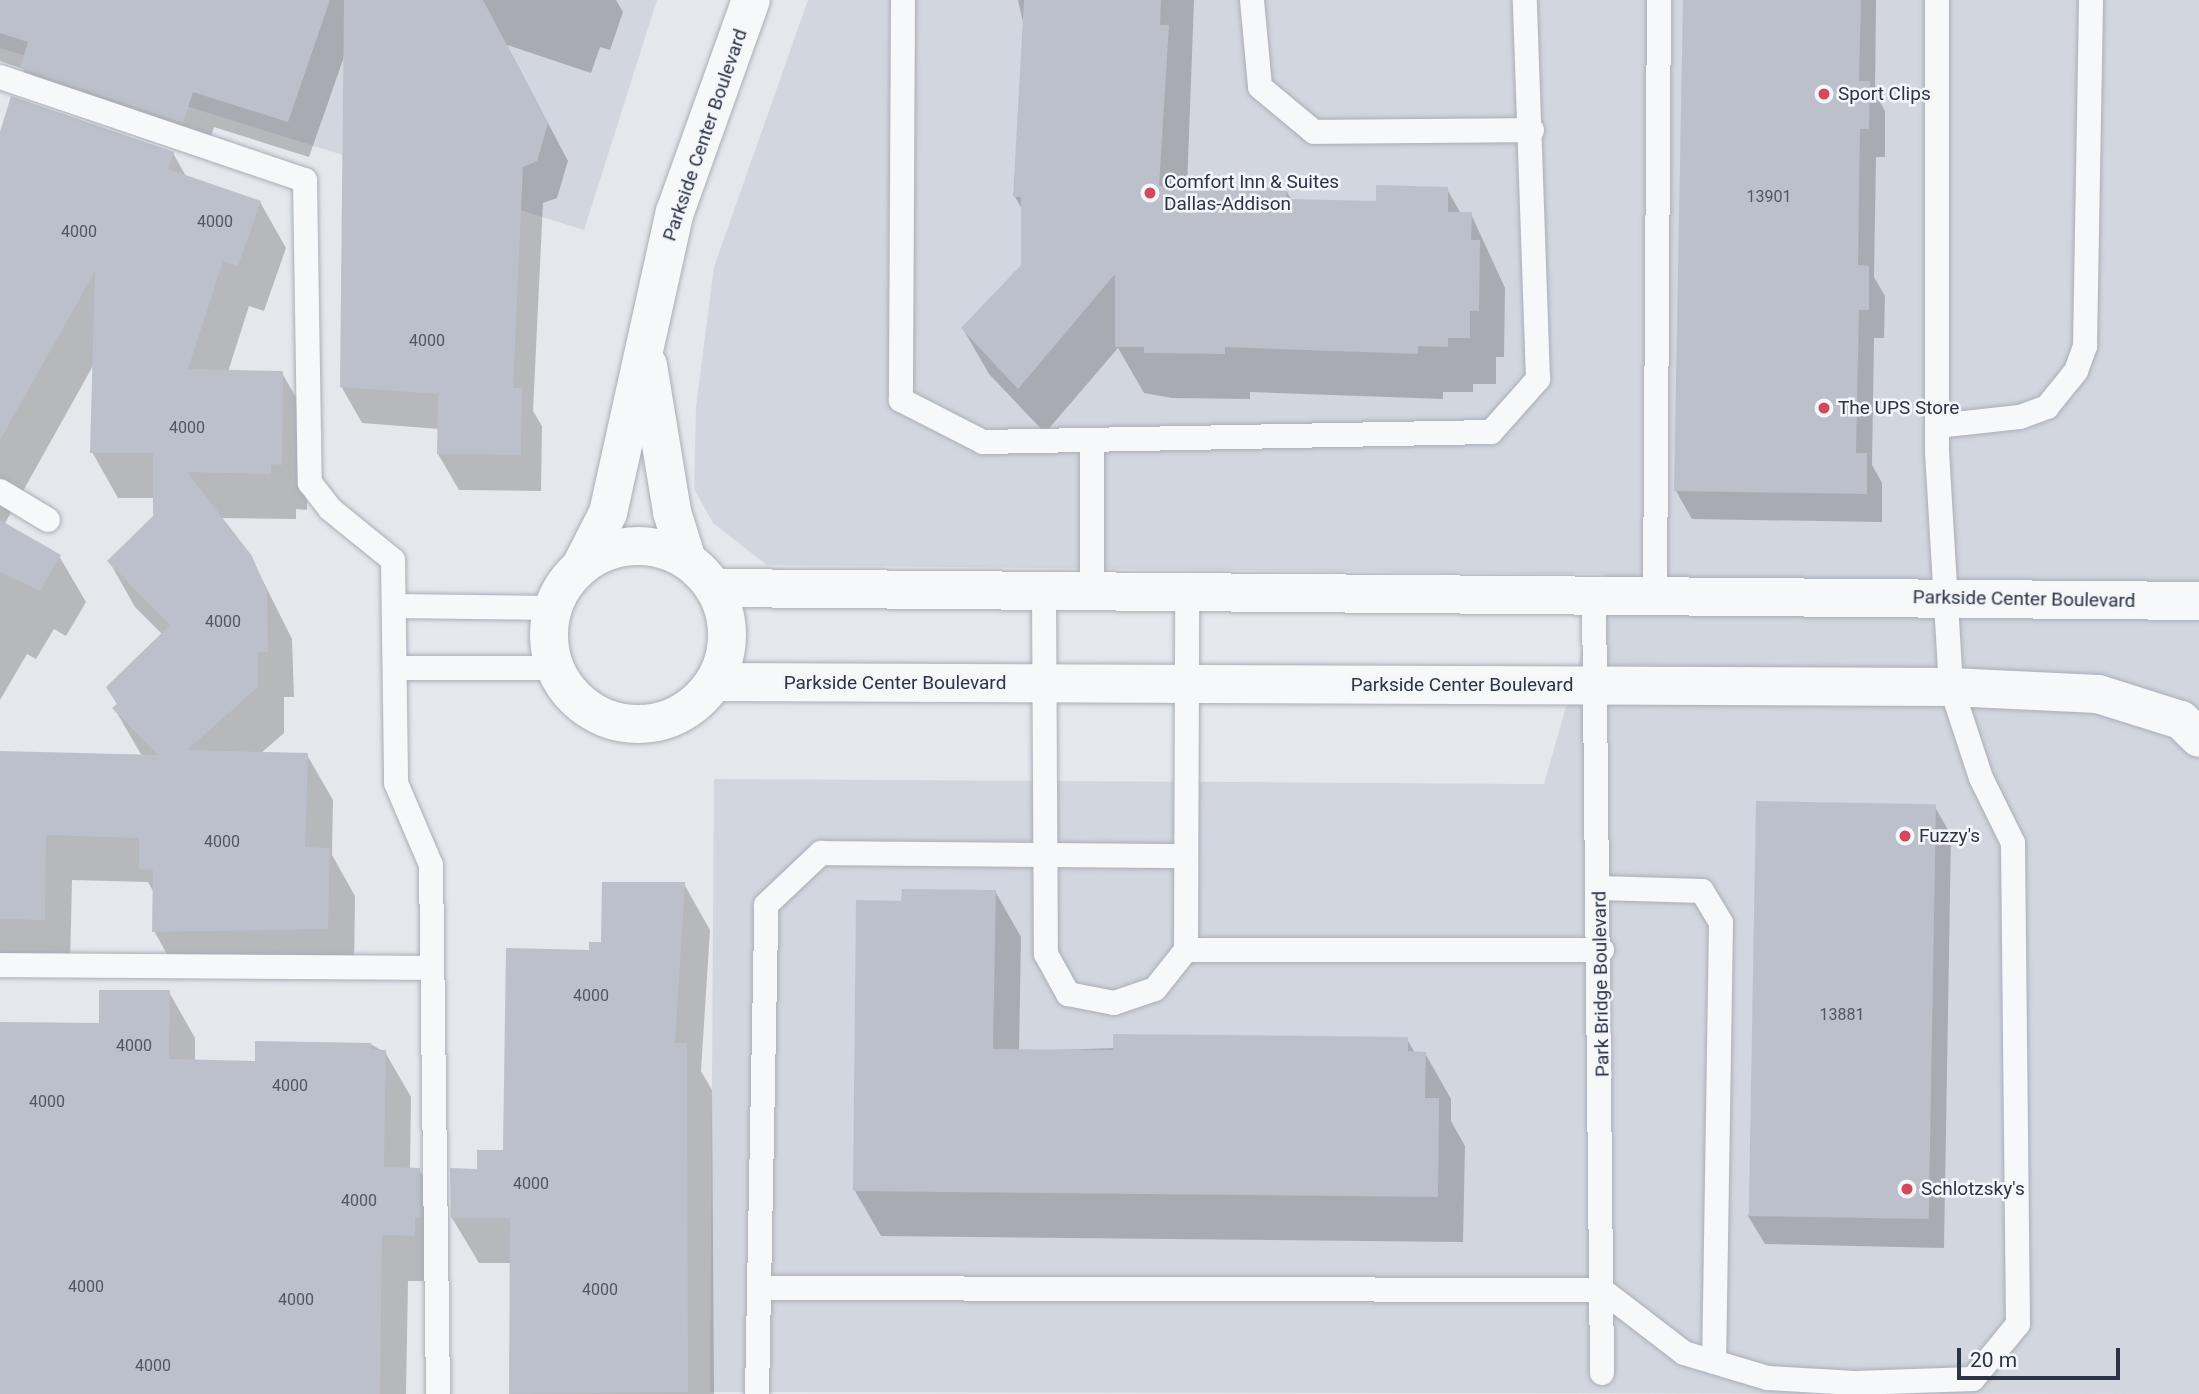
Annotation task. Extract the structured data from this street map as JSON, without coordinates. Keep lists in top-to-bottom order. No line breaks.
{"streets":{"street":["Parkside Center Boulevard"],"lane":["Park Bridge Boulevard"]},"crossings":[["Parkside Center Boulevard","Park Bridge Boulevard"]],"places":["Sport Clips","Comfort Inn & Suites Dallas-Addison","The UPS Store","Fuzzy's","Schlotzsky's"],"house_numbers":["13901","4000","4000","4000","4000","4000","4000","4000","13881","4000","4000","4000","4000","4000","4000","4000","4000","4000"],"scale_bar":"20 m"}
